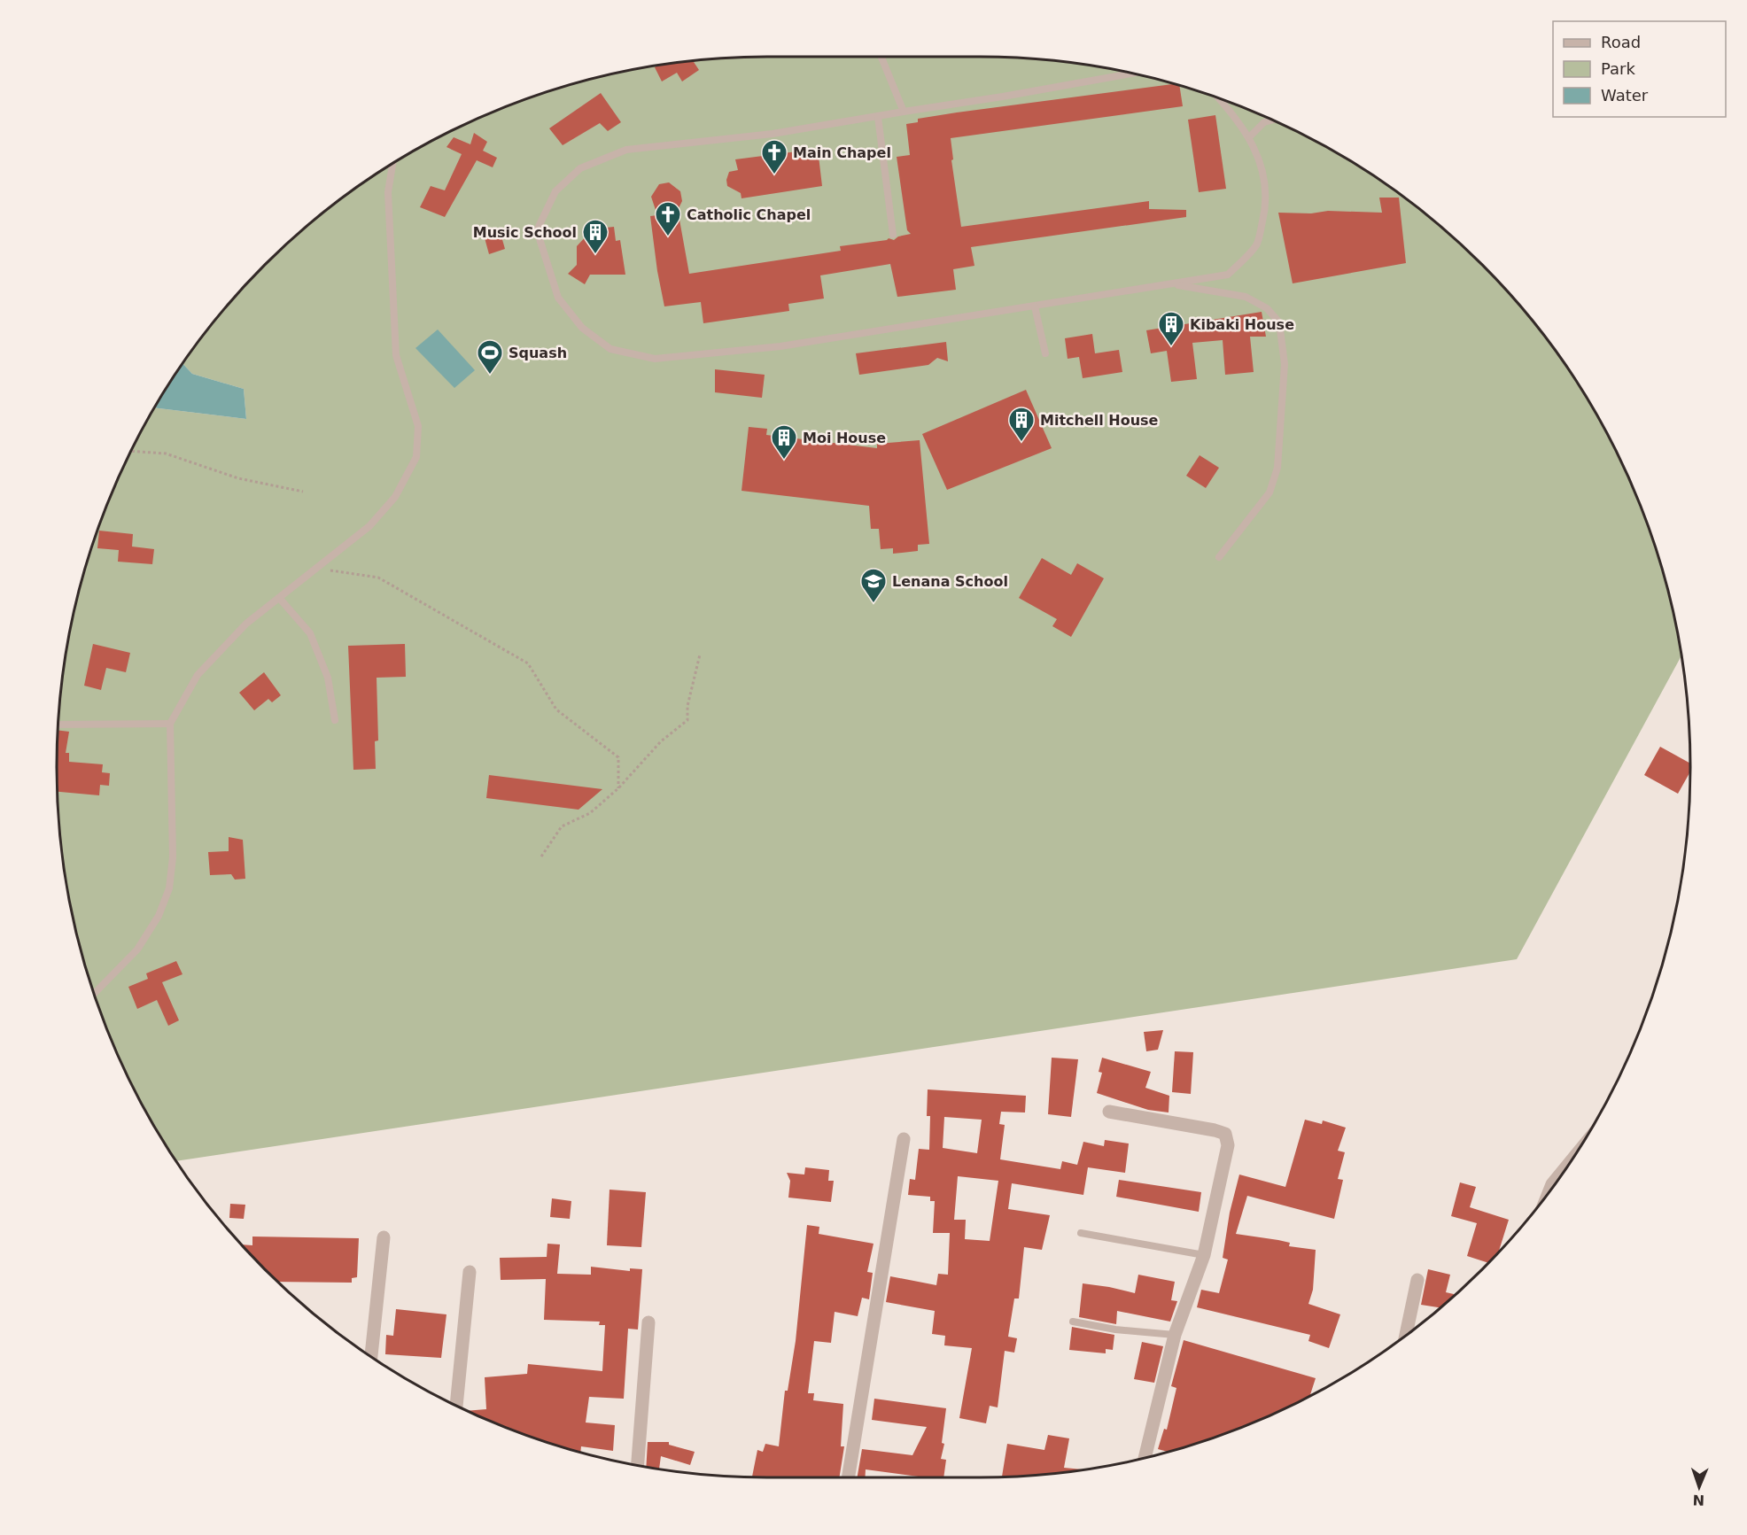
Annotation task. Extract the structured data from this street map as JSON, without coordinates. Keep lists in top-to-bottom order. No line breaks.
{"places":{"church":["Main Chapel","Catholic Chapel"],"building":["Music School","Kibaki House","Mitchell House","Moi House"],"sports":["Squash"],"school or university":["Lenana School"]},"legend":["Road","Park","Water"],"north":"bottom"}
